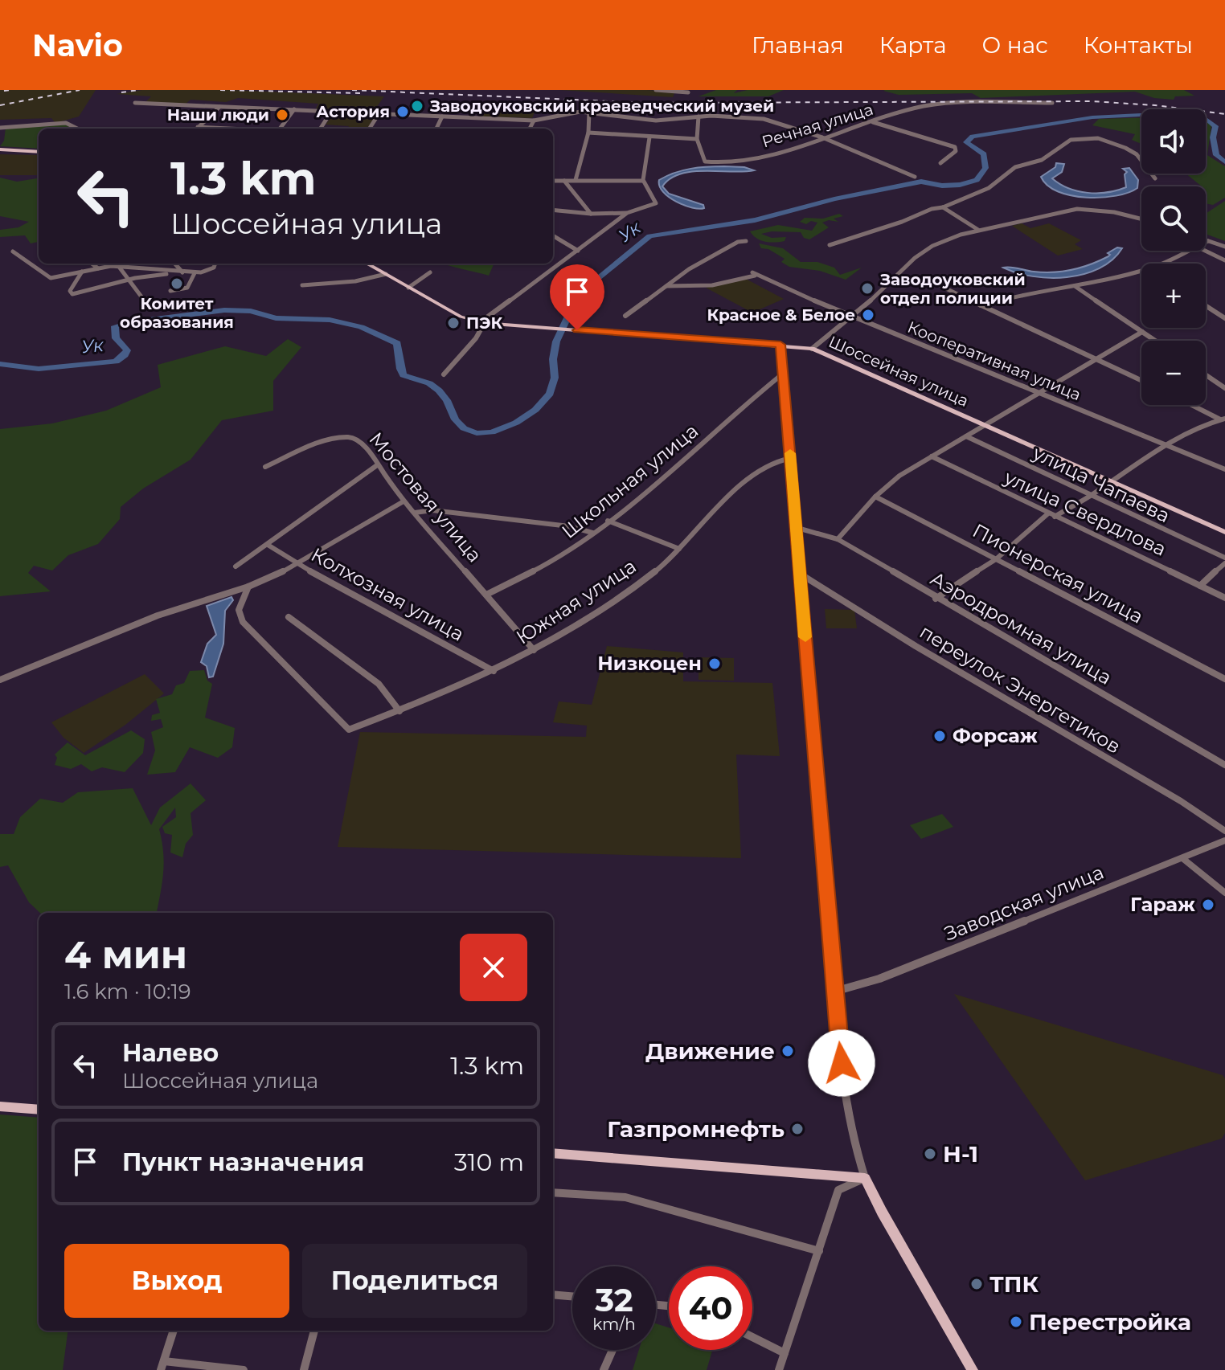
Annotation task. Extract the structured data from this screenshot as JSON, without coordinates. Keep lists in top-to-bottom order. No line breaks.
{"streets":{"main road":["Шоссейная улица"],"street":["Речная улица","Кооперативная улица","Школьная улица","улица Чапаева","Мостовая улица","улица Свердлова","Пионерская улица","Колхозная улица","Южная улица","Аэродромная улица","переулок Энергетиков","Заводская улица"]},"crossings":[["Школьная улица","Мостовая улица"],["Мостовая улица","Южная улица"],["Колхозная улица","Южная улица"]],"water":["Ук"],"places":["Заводоуковский краеведческий музей","Астория","Наши люди","Комитет образования","Заводоуковский отдел полиции","Красное & Белое","ПЭК","Низкоцен","Форсаж","Гараж","Движение","Газпромнефть","Н-1","ТПК","Перестройка"],"page":{"header":"Navio","nav":["Главная","Карта","О нас","Контакты"],"map_buttons":["+","−"],"turn":["1.3 km","Шоссейная улица"],"heading":["4 мин","1.6 km · 10:19"],"list":[{"name":"Налево","note":"Шоссейная улица","value":"1.3 km"},{"name":"Пункт назначения","value":"310 m"}],"buttons":["Выход","Поделиться"],"speed":"32 km/h","limit":"40"}}
